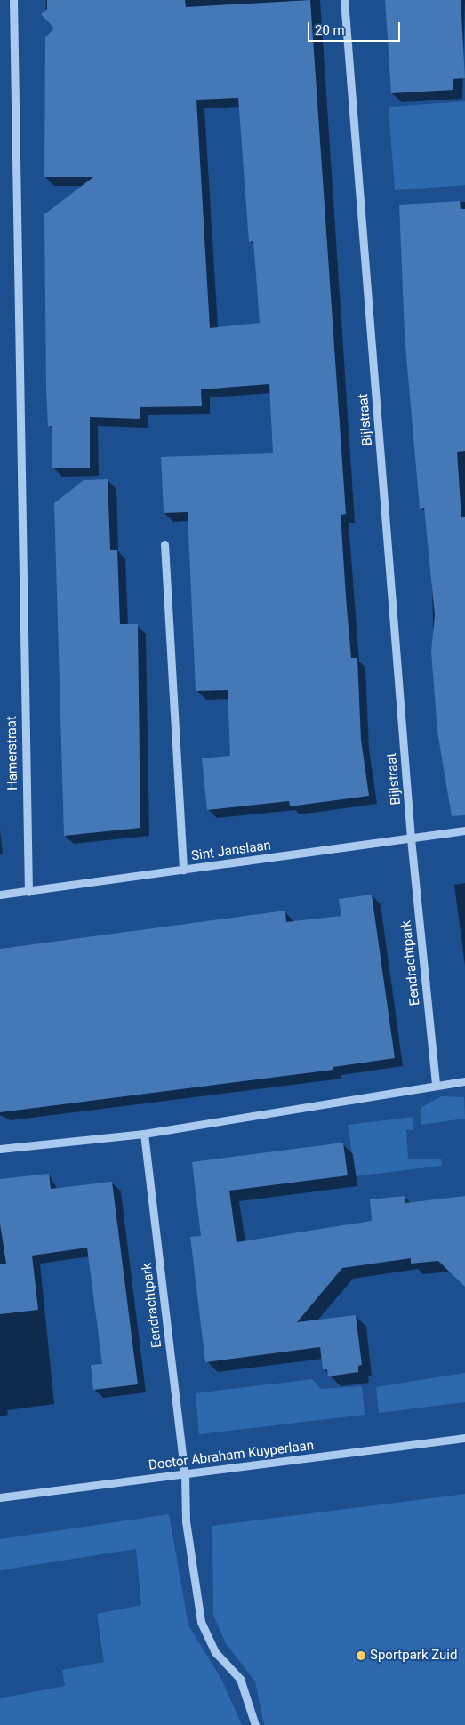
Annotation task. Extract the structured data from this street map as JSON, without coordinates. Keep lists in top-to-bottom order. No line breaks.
{"streets":{"street":["Bijlstraat","Hamerstraat","Sint Janslaan","Eendrachtpark","Doctor Abraham Kuyperlaan"]},"crossings":[["Bijlstraat","Sint Janslaan"],["Bijlstraat","Eendrachtpark"],["Hamerstraat","Sint Janslaan"],["Sint Janslaan","Eendrachtpark"],["Eendrachtpark","Doctor Abraham Kuyperlaan"]],"places":["Sportpark Zuid"],"scale_bar":"20 m"}
